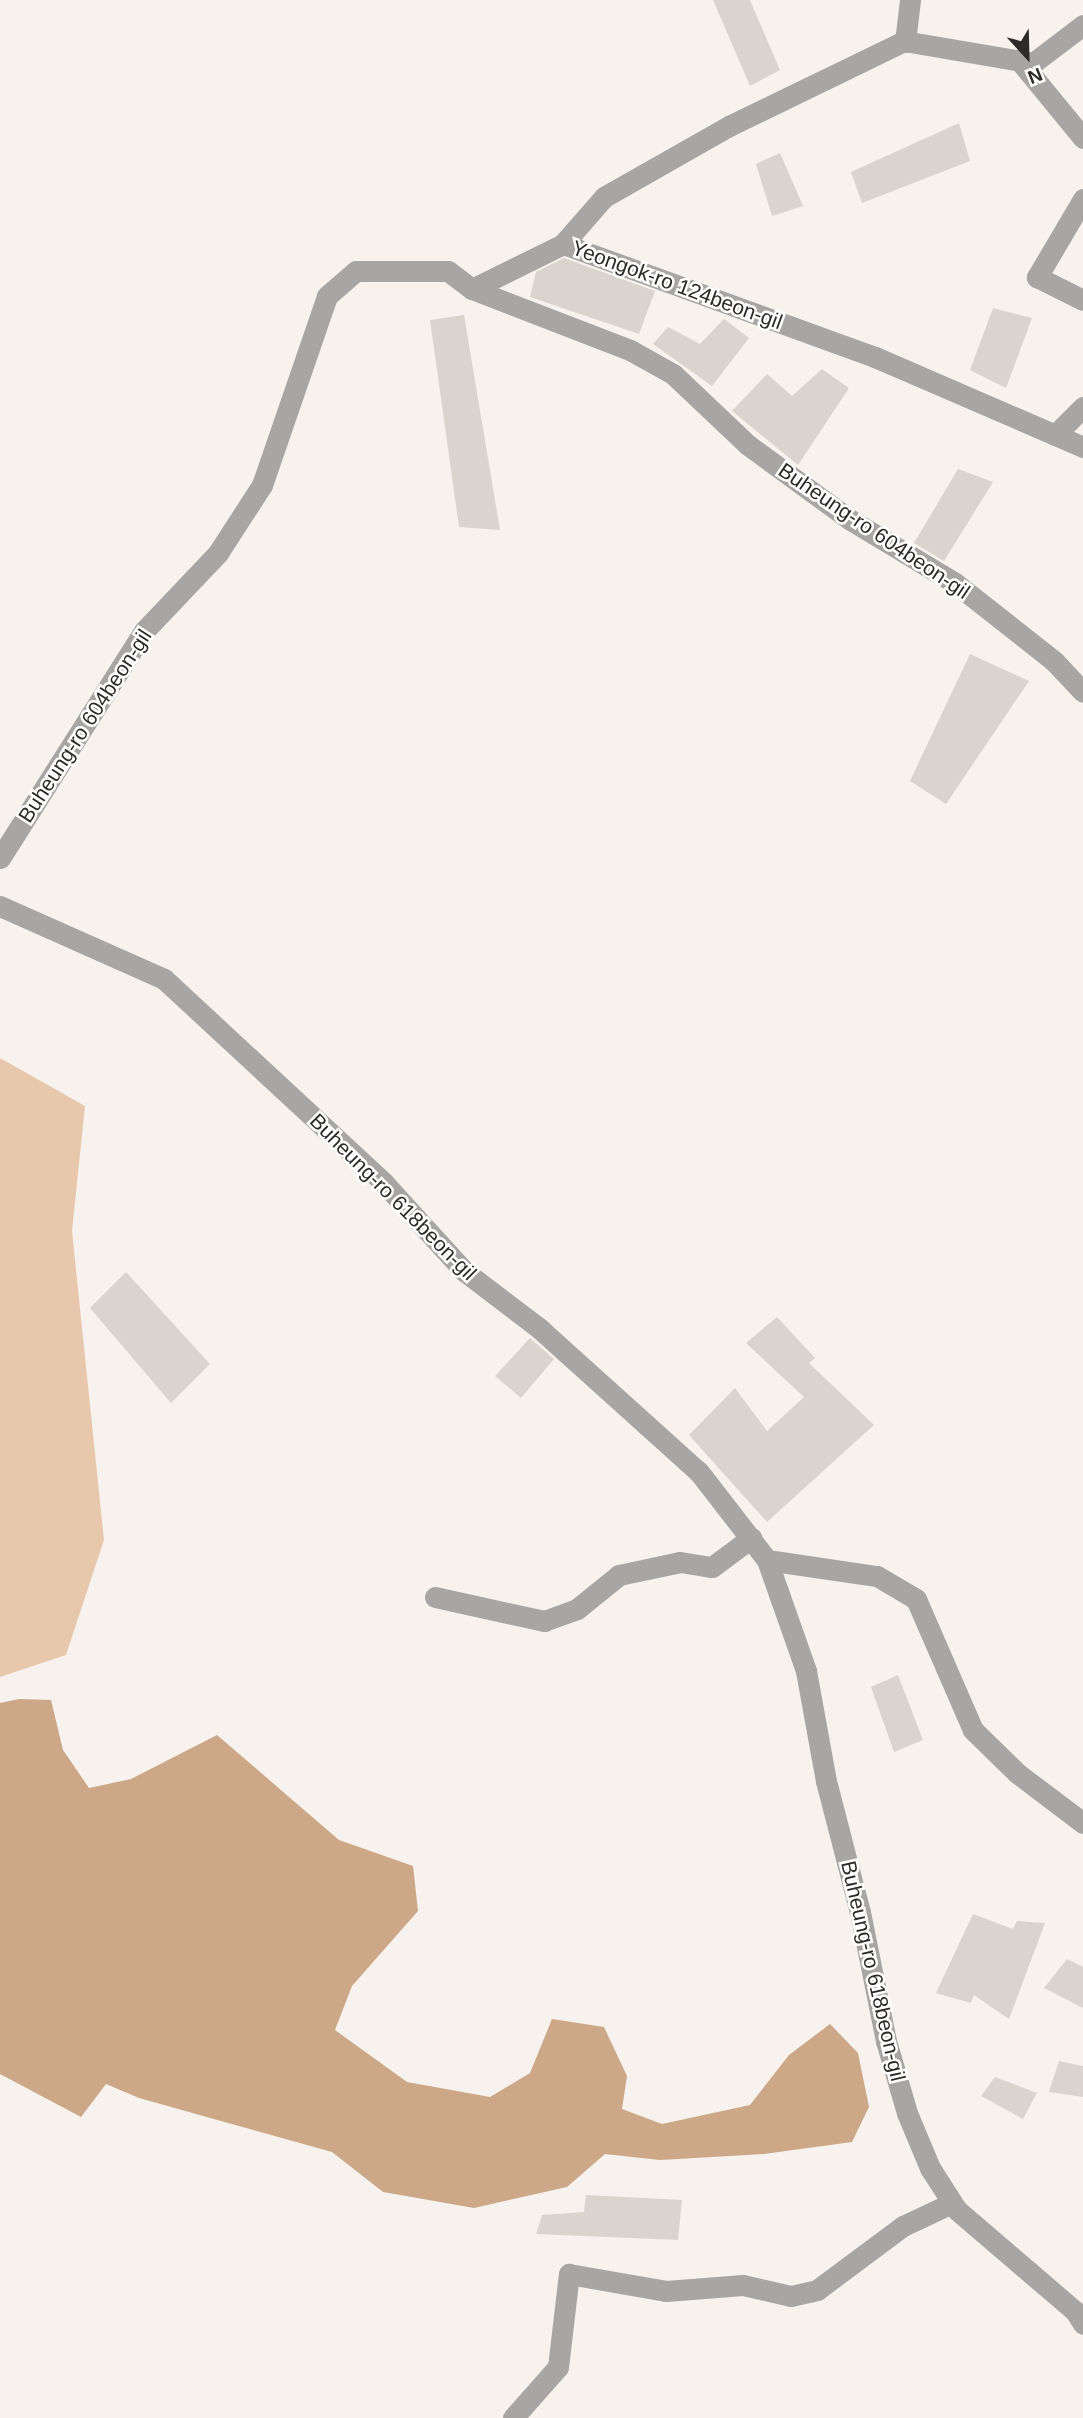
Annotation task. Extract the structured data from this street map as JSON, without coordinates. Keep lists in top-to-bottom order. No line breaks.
{"streets":{"street":["Yeongok-ro 124beon-gil","Buheung-ro 604beon-gil","Buheung-ro 618beon-gil"]},"north":"bottom"}
